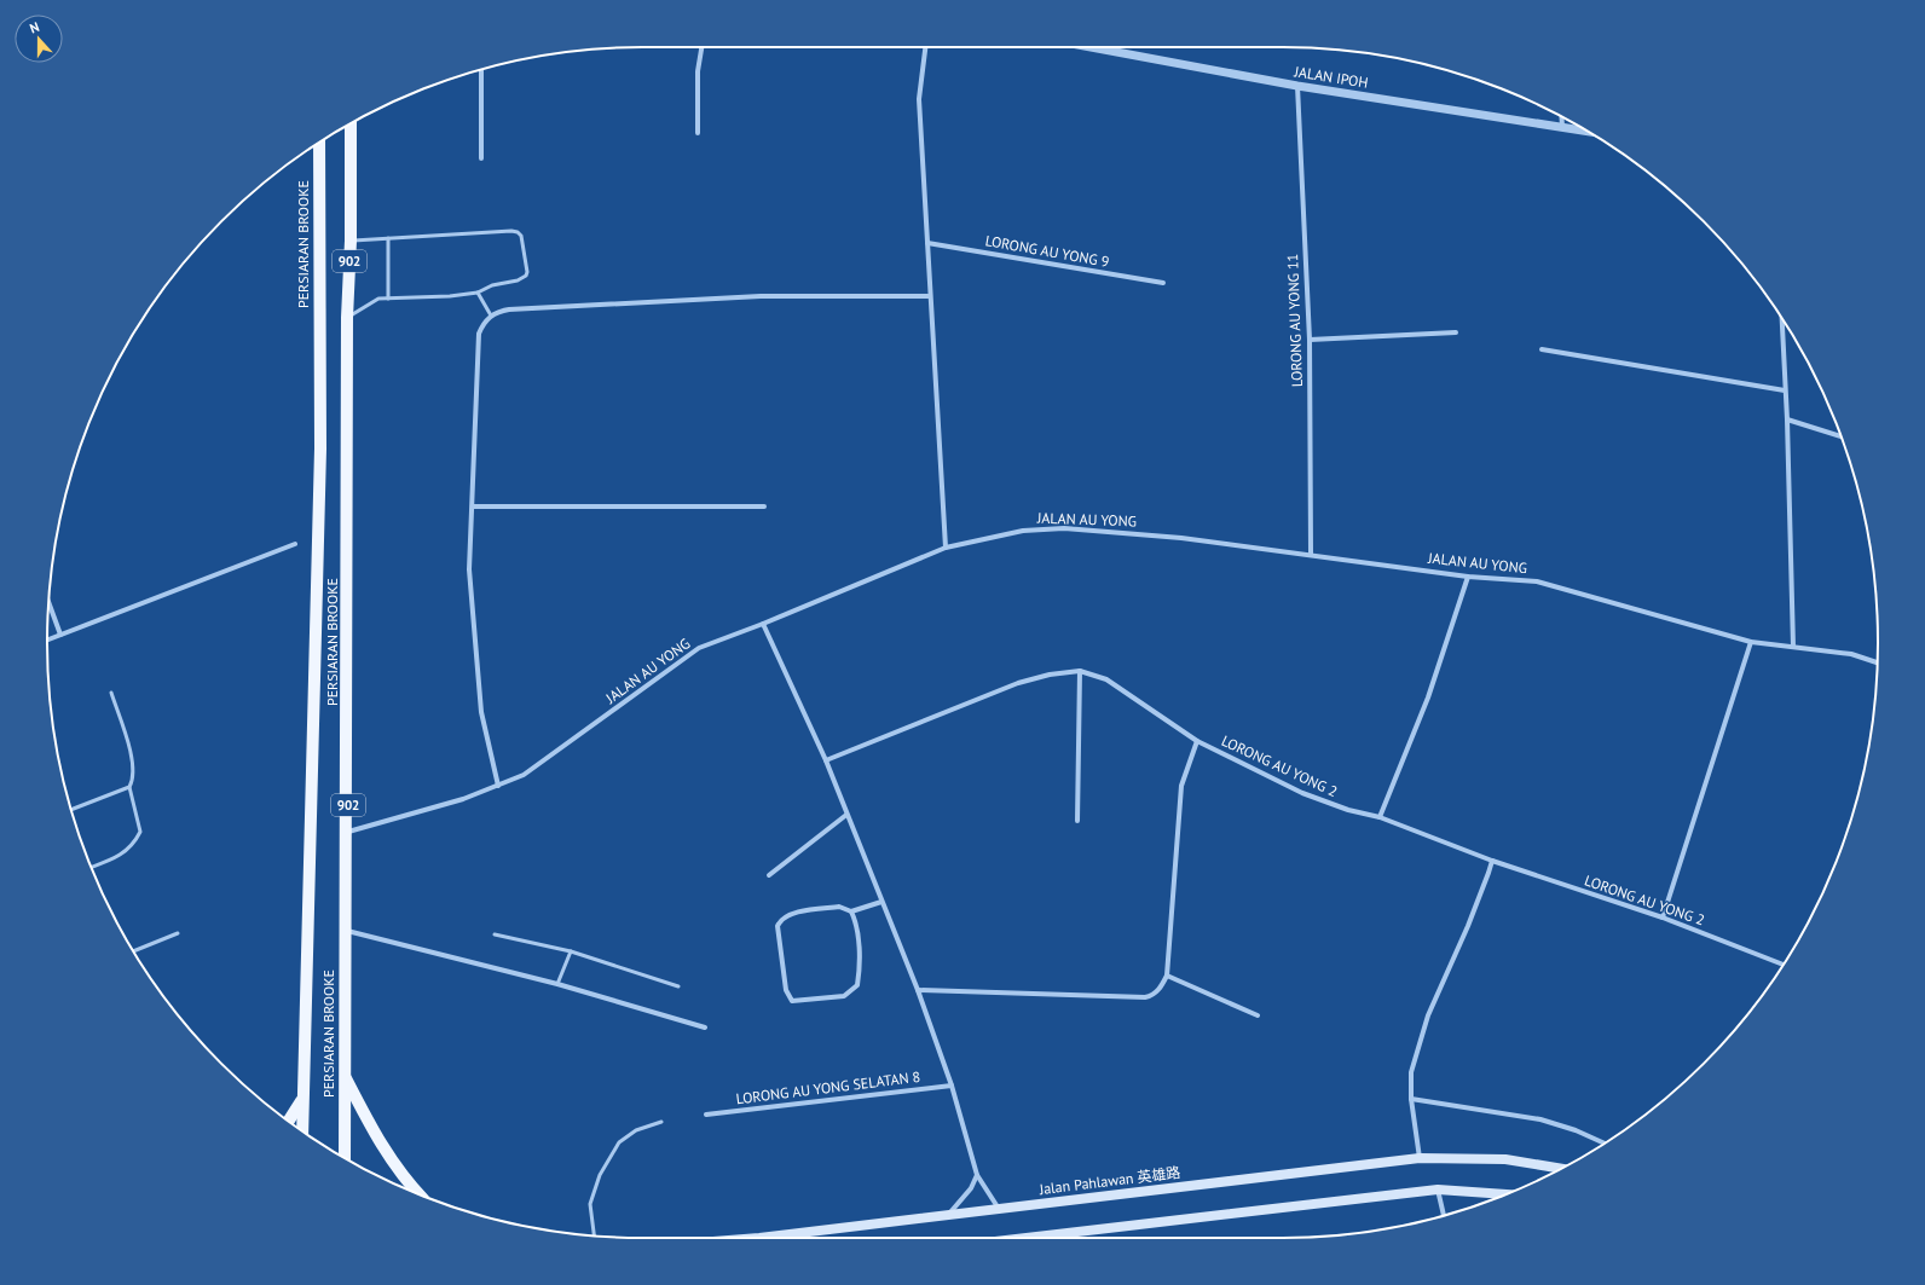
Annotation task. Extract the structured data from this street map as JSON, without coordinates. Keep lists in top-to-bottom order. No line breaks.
{"streets":{"main road":["PERSIARAN BROOKE","902","Jalan Pahlawan 英雄路"],"street":["JALAN IPOH","LORONG AU YONG 9","LORONG AU YONG 11","JALAN AU YONG","LORONG AU YONG 2","LORONG AU YONG SELATAN 8"]},"crossings":[["JALAN IPOH","LORONG AU YONG 11"],["PERSIARAN BROOKE","JALAN AU YONG"],["LORONG AU YONG 11","JALAN AU YONG"]],"north":"top"}
